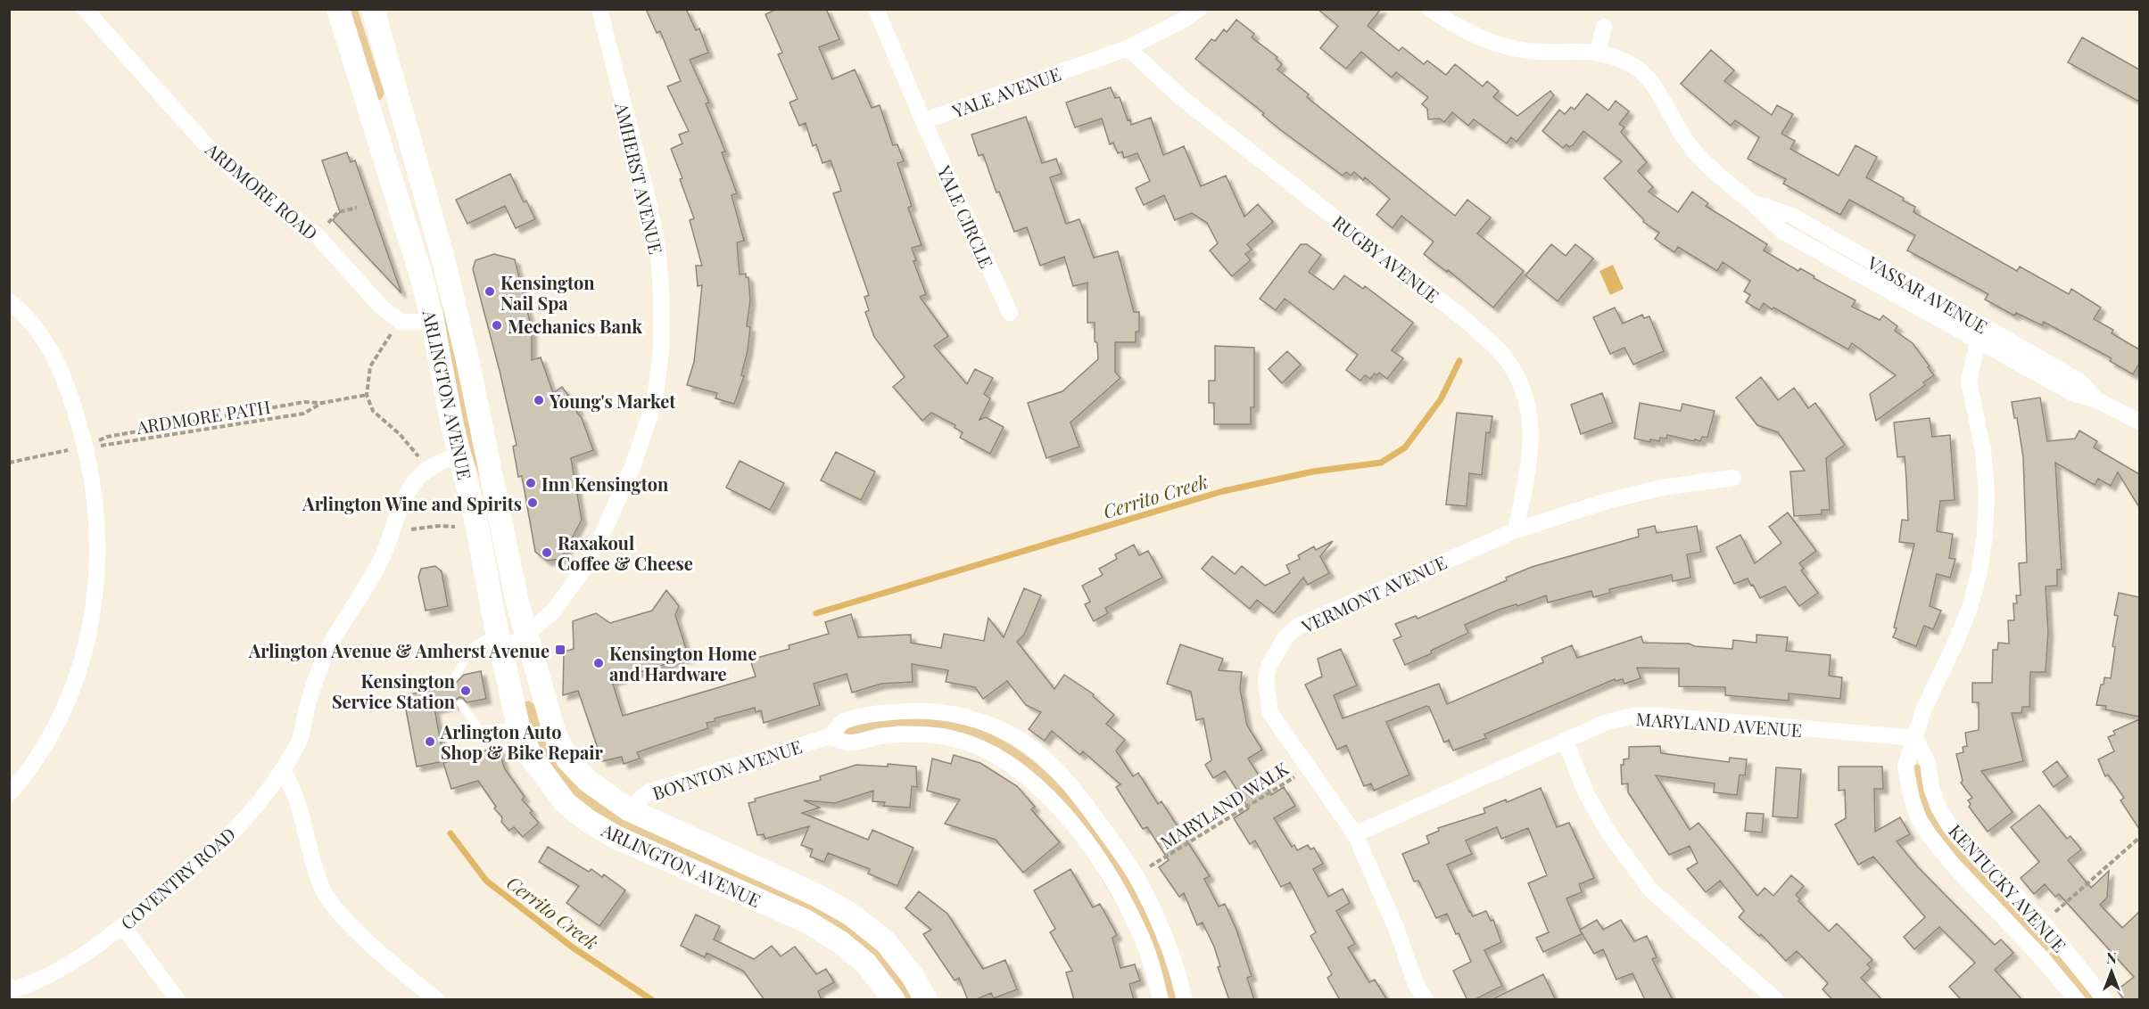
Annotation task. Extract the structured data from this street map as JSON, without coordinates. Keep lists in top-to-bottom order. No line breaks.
{"streets":{"main road":["ARLINGTON AVENUE"],"street":["YALE AVENUE","AMHERST AVENUE","ARDMORE ROAD","YALE CIRCLE","RUGBY AVENUE","VASSAR AVENUE","VERMONT AVENUE","MARYLAND AVENUE","BOYNTON AVENUE","COVENTRY ROAD","KENTUCKY AVENUE"],"path":["ARDMORE PATH","MARYLAND WALK"]},"crossings":[["YALE AVENUE","YALE CIRCLE"],["YALE AVENUE","RUGBY AVENUE"],["AMHERST AVENUE","ARLINGTON AVENUE"],["RUGBY AVENUE","VERMONT AVENUE"],["VASSAR AVENUE","KENTUCKY AVENUE"],["ARLINGTON AVENUE","BOYNTON AVENUE"],["ARLINGTON AVENUE","COVENTRY ROAD"],["VERMONT AVENUE","MARYLAND AVENUE"],["VERMONT AVENUE","MARYLAND WALK"],["MARYLAND AVENUE","KENTUCKY AVENUE"]],"water":["Cerrito Creek"],"places":{"other":["Kensington Nail Spa","Mechanics Bank","Young's Market","Inn Kensington","Arlington Wine and Spirits","Raxakoul Coffee & Cheese","Kensington Home and Hardware","Kensington Service Station","Arlington Auto Shop & Bike Repair"],"transit":["Arlington Avenue & Amherst Avenue"]},"north":"top"}
